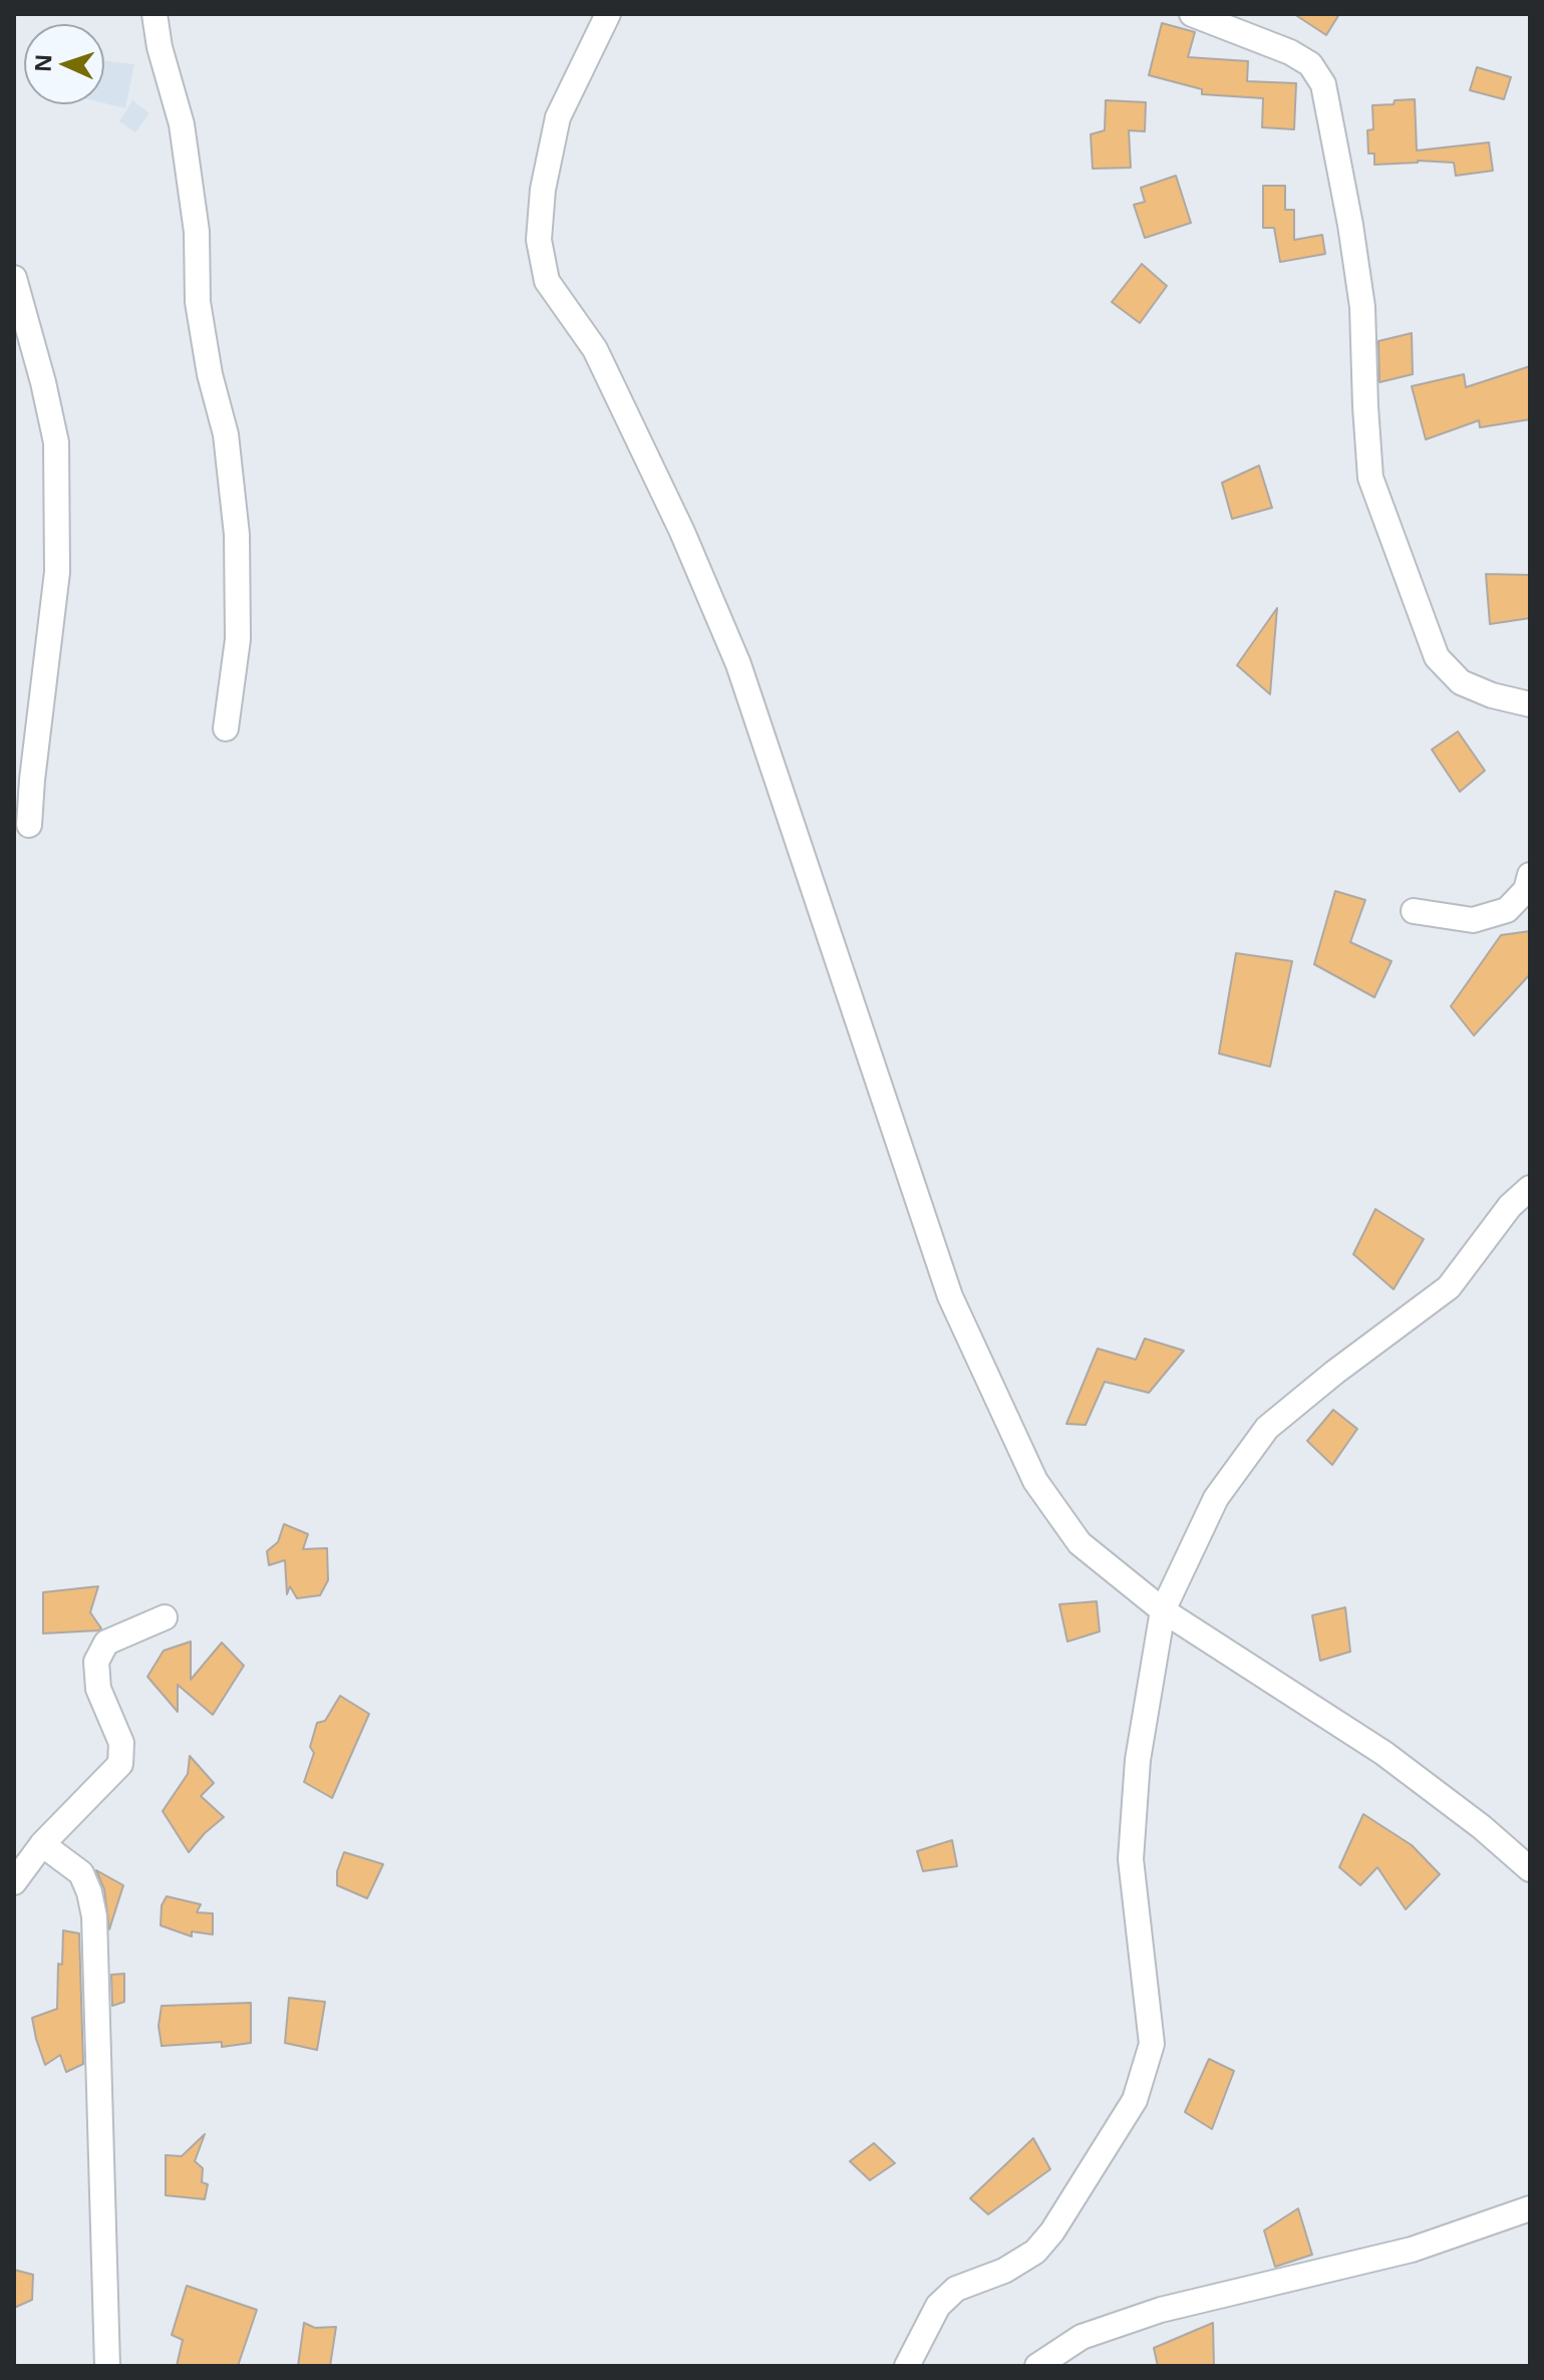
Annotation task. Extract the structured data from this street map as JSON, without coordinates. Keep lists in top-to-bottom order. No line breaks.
{"north":"left"}
